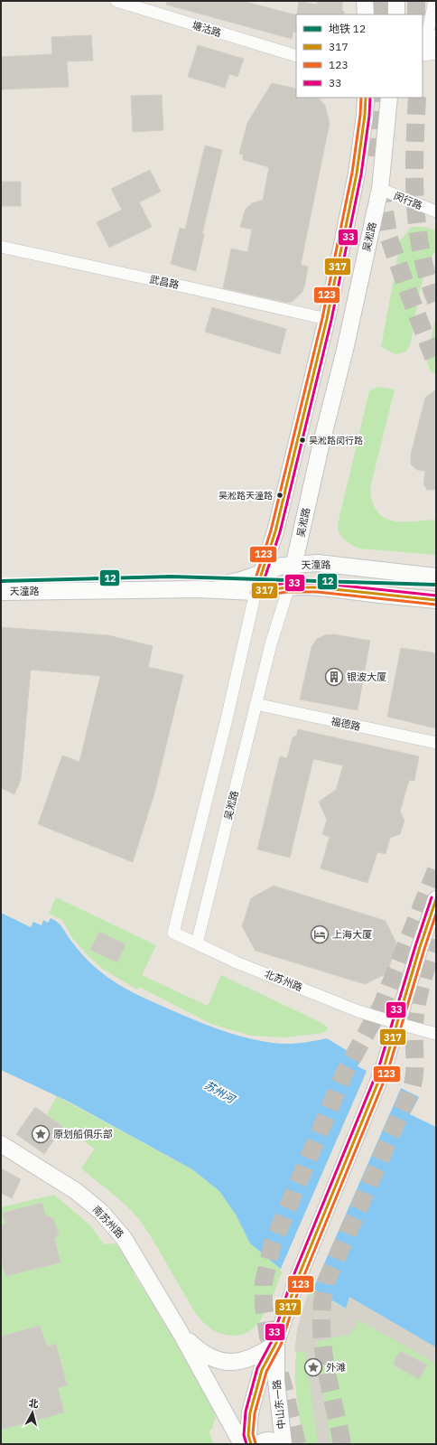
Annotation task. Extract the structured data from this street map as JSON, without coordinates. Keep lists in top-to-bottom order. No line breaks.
{"streets":{"main road":["吴淞路","天潼路","南苏州路","中山东一路"],"street":["塘沽路","闵行路","武昌路","福德路","北苏州路"]},"crossings":[["闵行路","吴淞路"],["吴淞路","天潼路"],["吴淞路","福德路"],["吴淞路","北苏州路"],["天潼路","北苏州路"],["北苏州路","中山东一路"],["南苏州路","中山东一路"]],"water":["苏州河"],"places":{"other":["吴淞路闵行路","吴淞路天潼路"],"building":["银波大厦"],"hotel":["上海大厦"],"place":["原划船俱乐部","外滩"]},"lines":["transit line 317","transit line 123","transit line 33","metro line 12"],"legend":["地铁 12","317","123","33"],"north":"top"}
